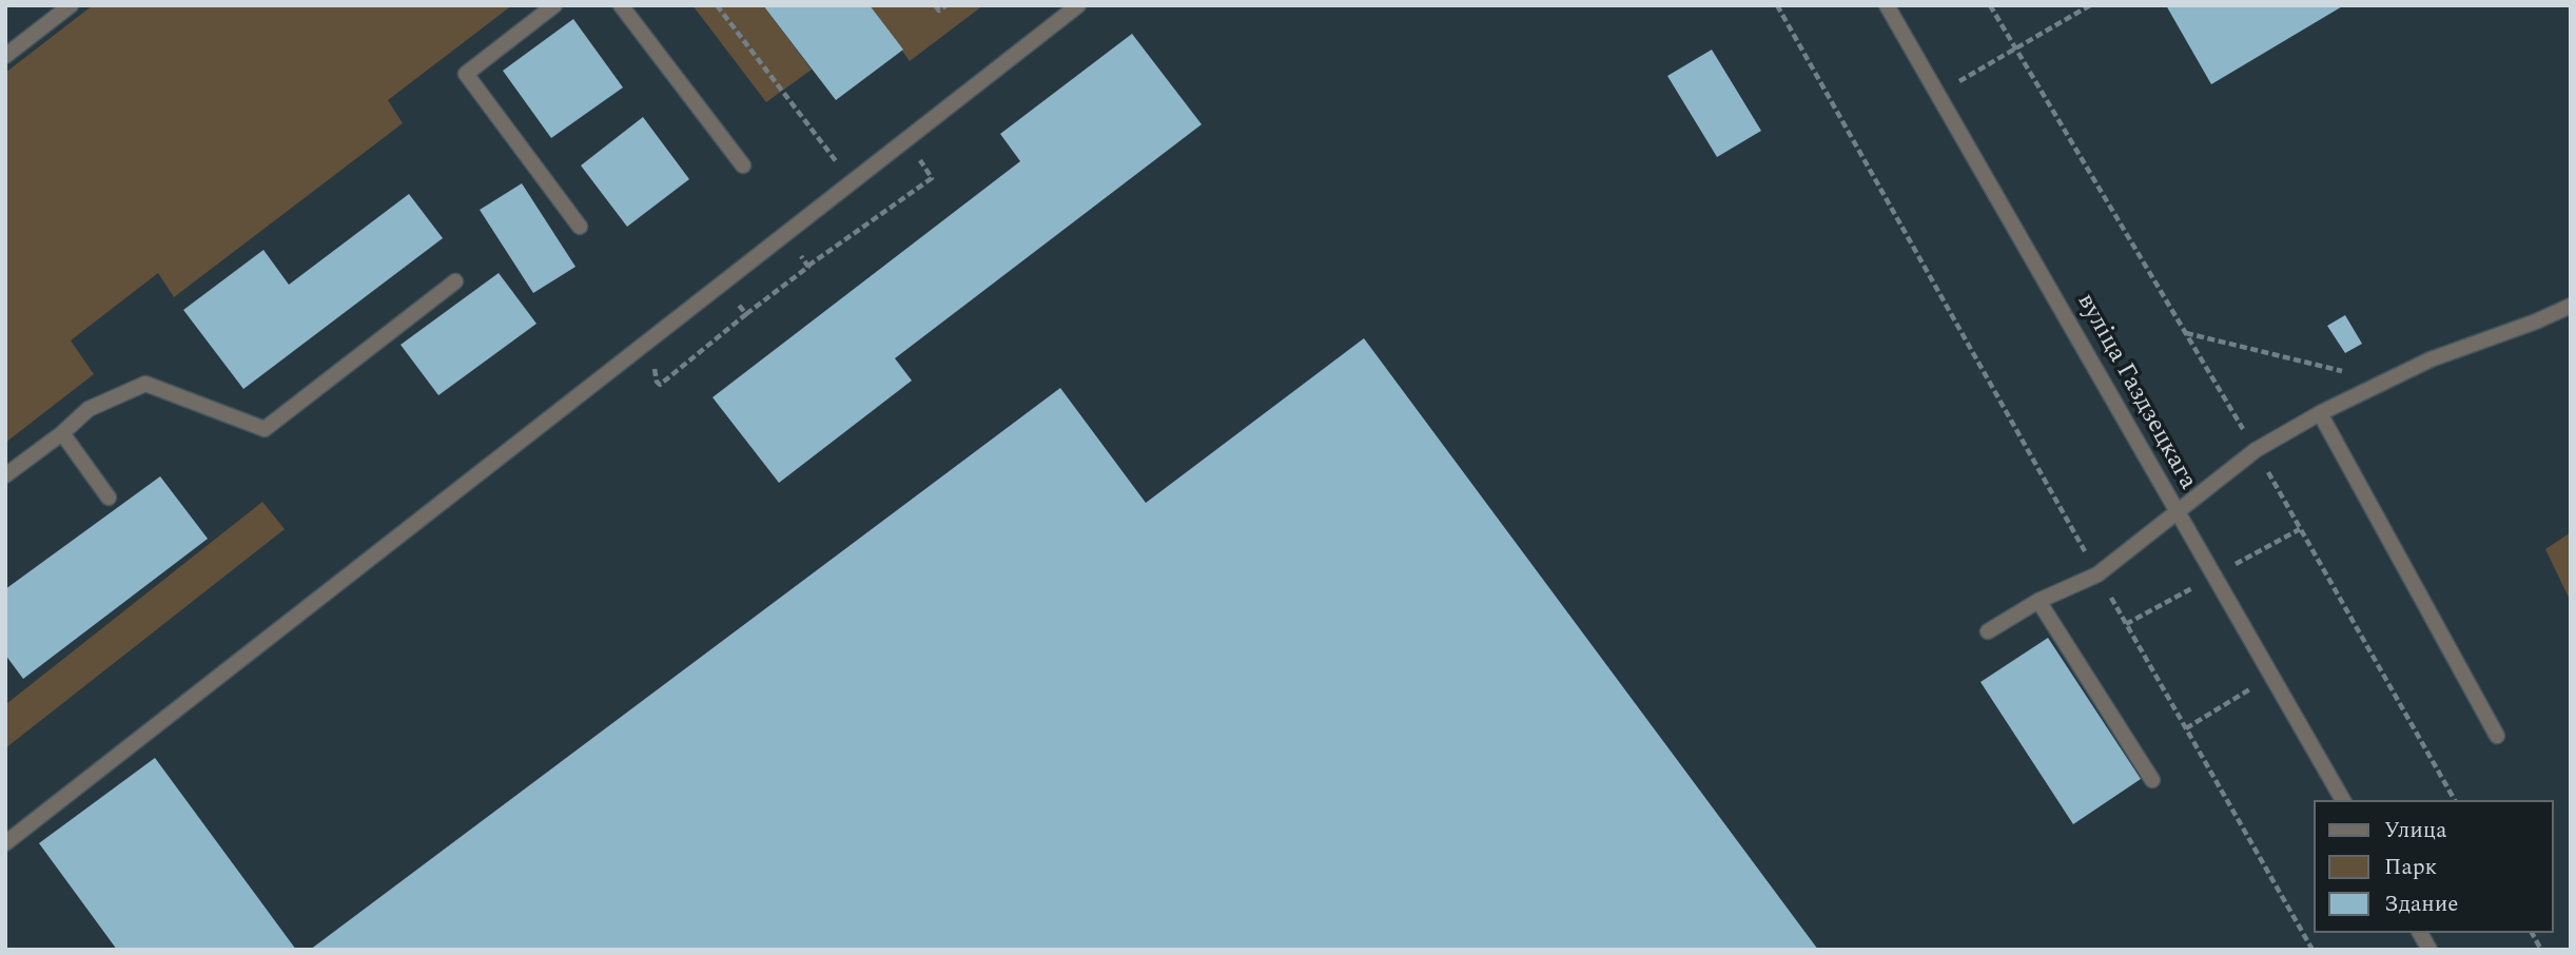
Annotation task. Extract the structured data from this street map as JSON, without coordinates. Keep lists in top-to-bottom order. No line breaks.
{"streets":{"street":["вуліца Газдзецкага"]},"legend":["Улица","Парк","Здание"]}
